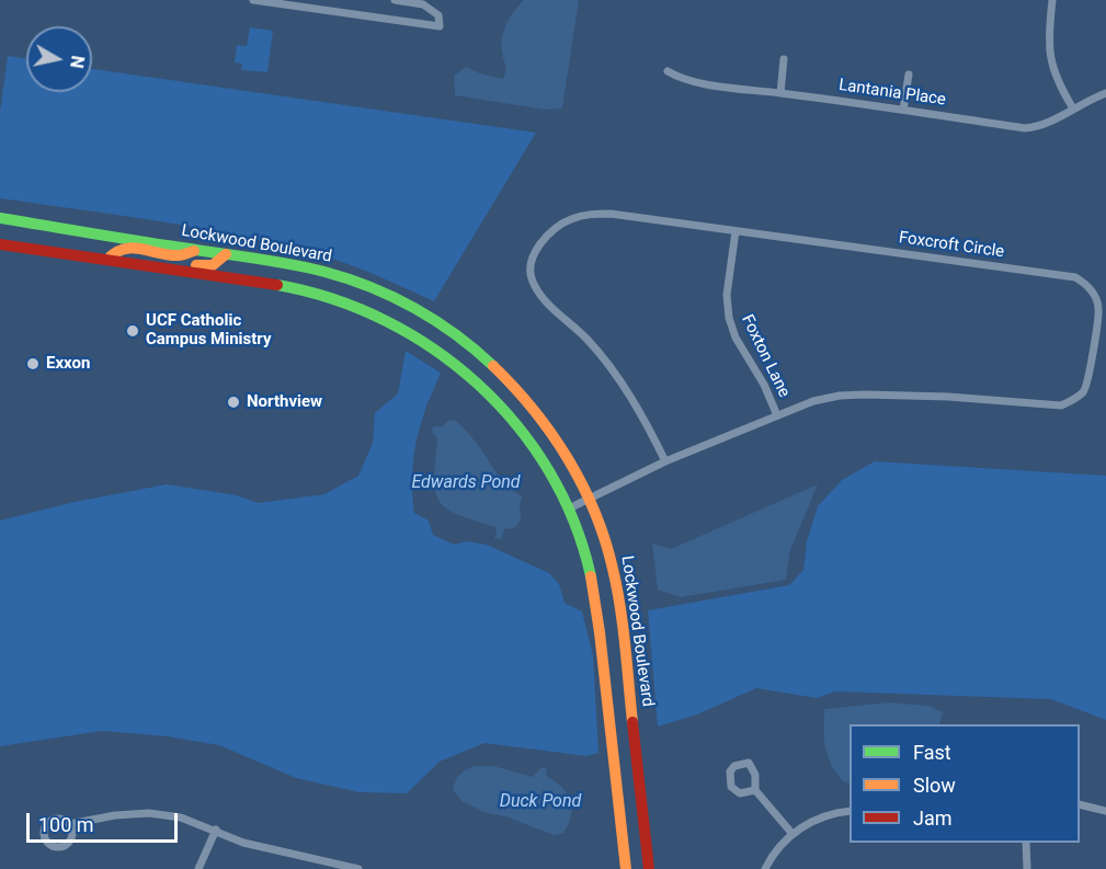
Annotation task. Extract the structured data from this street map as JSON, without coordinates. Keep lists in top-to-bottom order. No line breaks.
{"streets":{"main road":["Lockwood Boulevard"],"street":["Lantania Place","Foxcroft Circle","Foxton Lane"]},"crossings":[["Lockwood Boulevard","Foxcroft Circle"],["Foxcroft Circle","Foxton Lane"]],"water":["Edwards Pond","Duck Pond"],"places":["UCF Catholic Campus Ministry","Exxon","Northview"],"legend":["Fast","Slow","Jam"],"scale_bar":"100 m","north":"right"}
